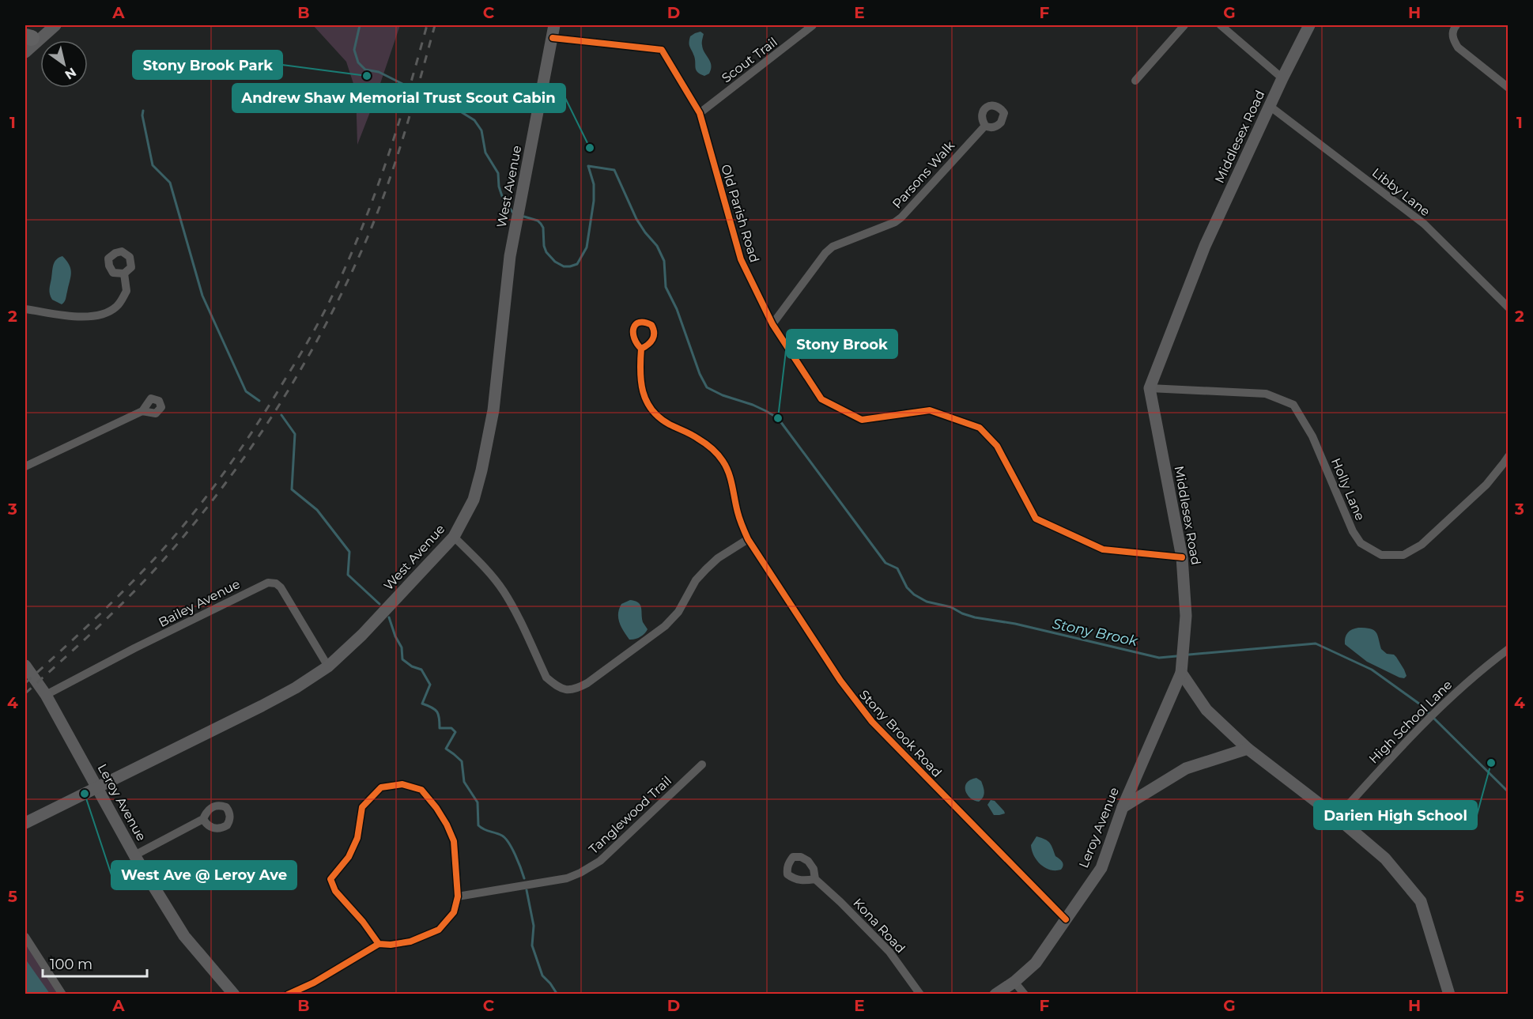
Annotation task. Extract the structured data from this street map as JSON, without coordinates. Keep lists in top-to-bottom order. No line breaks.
{"streets":{"main road":["Middlesex Road","West Avenue","Leroy Avenue"],"street":["Scout Trail","Parsons Walk","Libby Lane","Old Parish Road","Holly Lane","Bailey Avenue","High School Lane","Stony Brook Road","Tanglewood Trail","Kona Road"]},"crossings":[["Scout Trail","Old Parish Road"],["Middlesex Road","Libby Lane"],["Middlesex Road","Old Parish Road"],["Middlesex Road","Holly Lane"],["Middlesex Road","Leroy Avenue"],["Parsons Walk","Old Parish Road"],["West Avenue","Old Parish Road"],["West Avenue","Bailey Avenue"],["West Avenue","Leroy Avenue"],["Bailey Avenue","Leroy Avenue"],["Stony Brook Road","Leroy Avenue"]],"water":["Stony Brook"],"places":["Stony Brook Park","Andrew Shaw Memorial Trust Scout Cabin","Stony Brook","Darien High School","West Ave @ Leroy Ave"],"scale_bar":"100 m","north":"bottom right","grid":{"columns":["A","B","C","D","E","F","G","H"],"rows":["1","2","3","4","5"]}}
